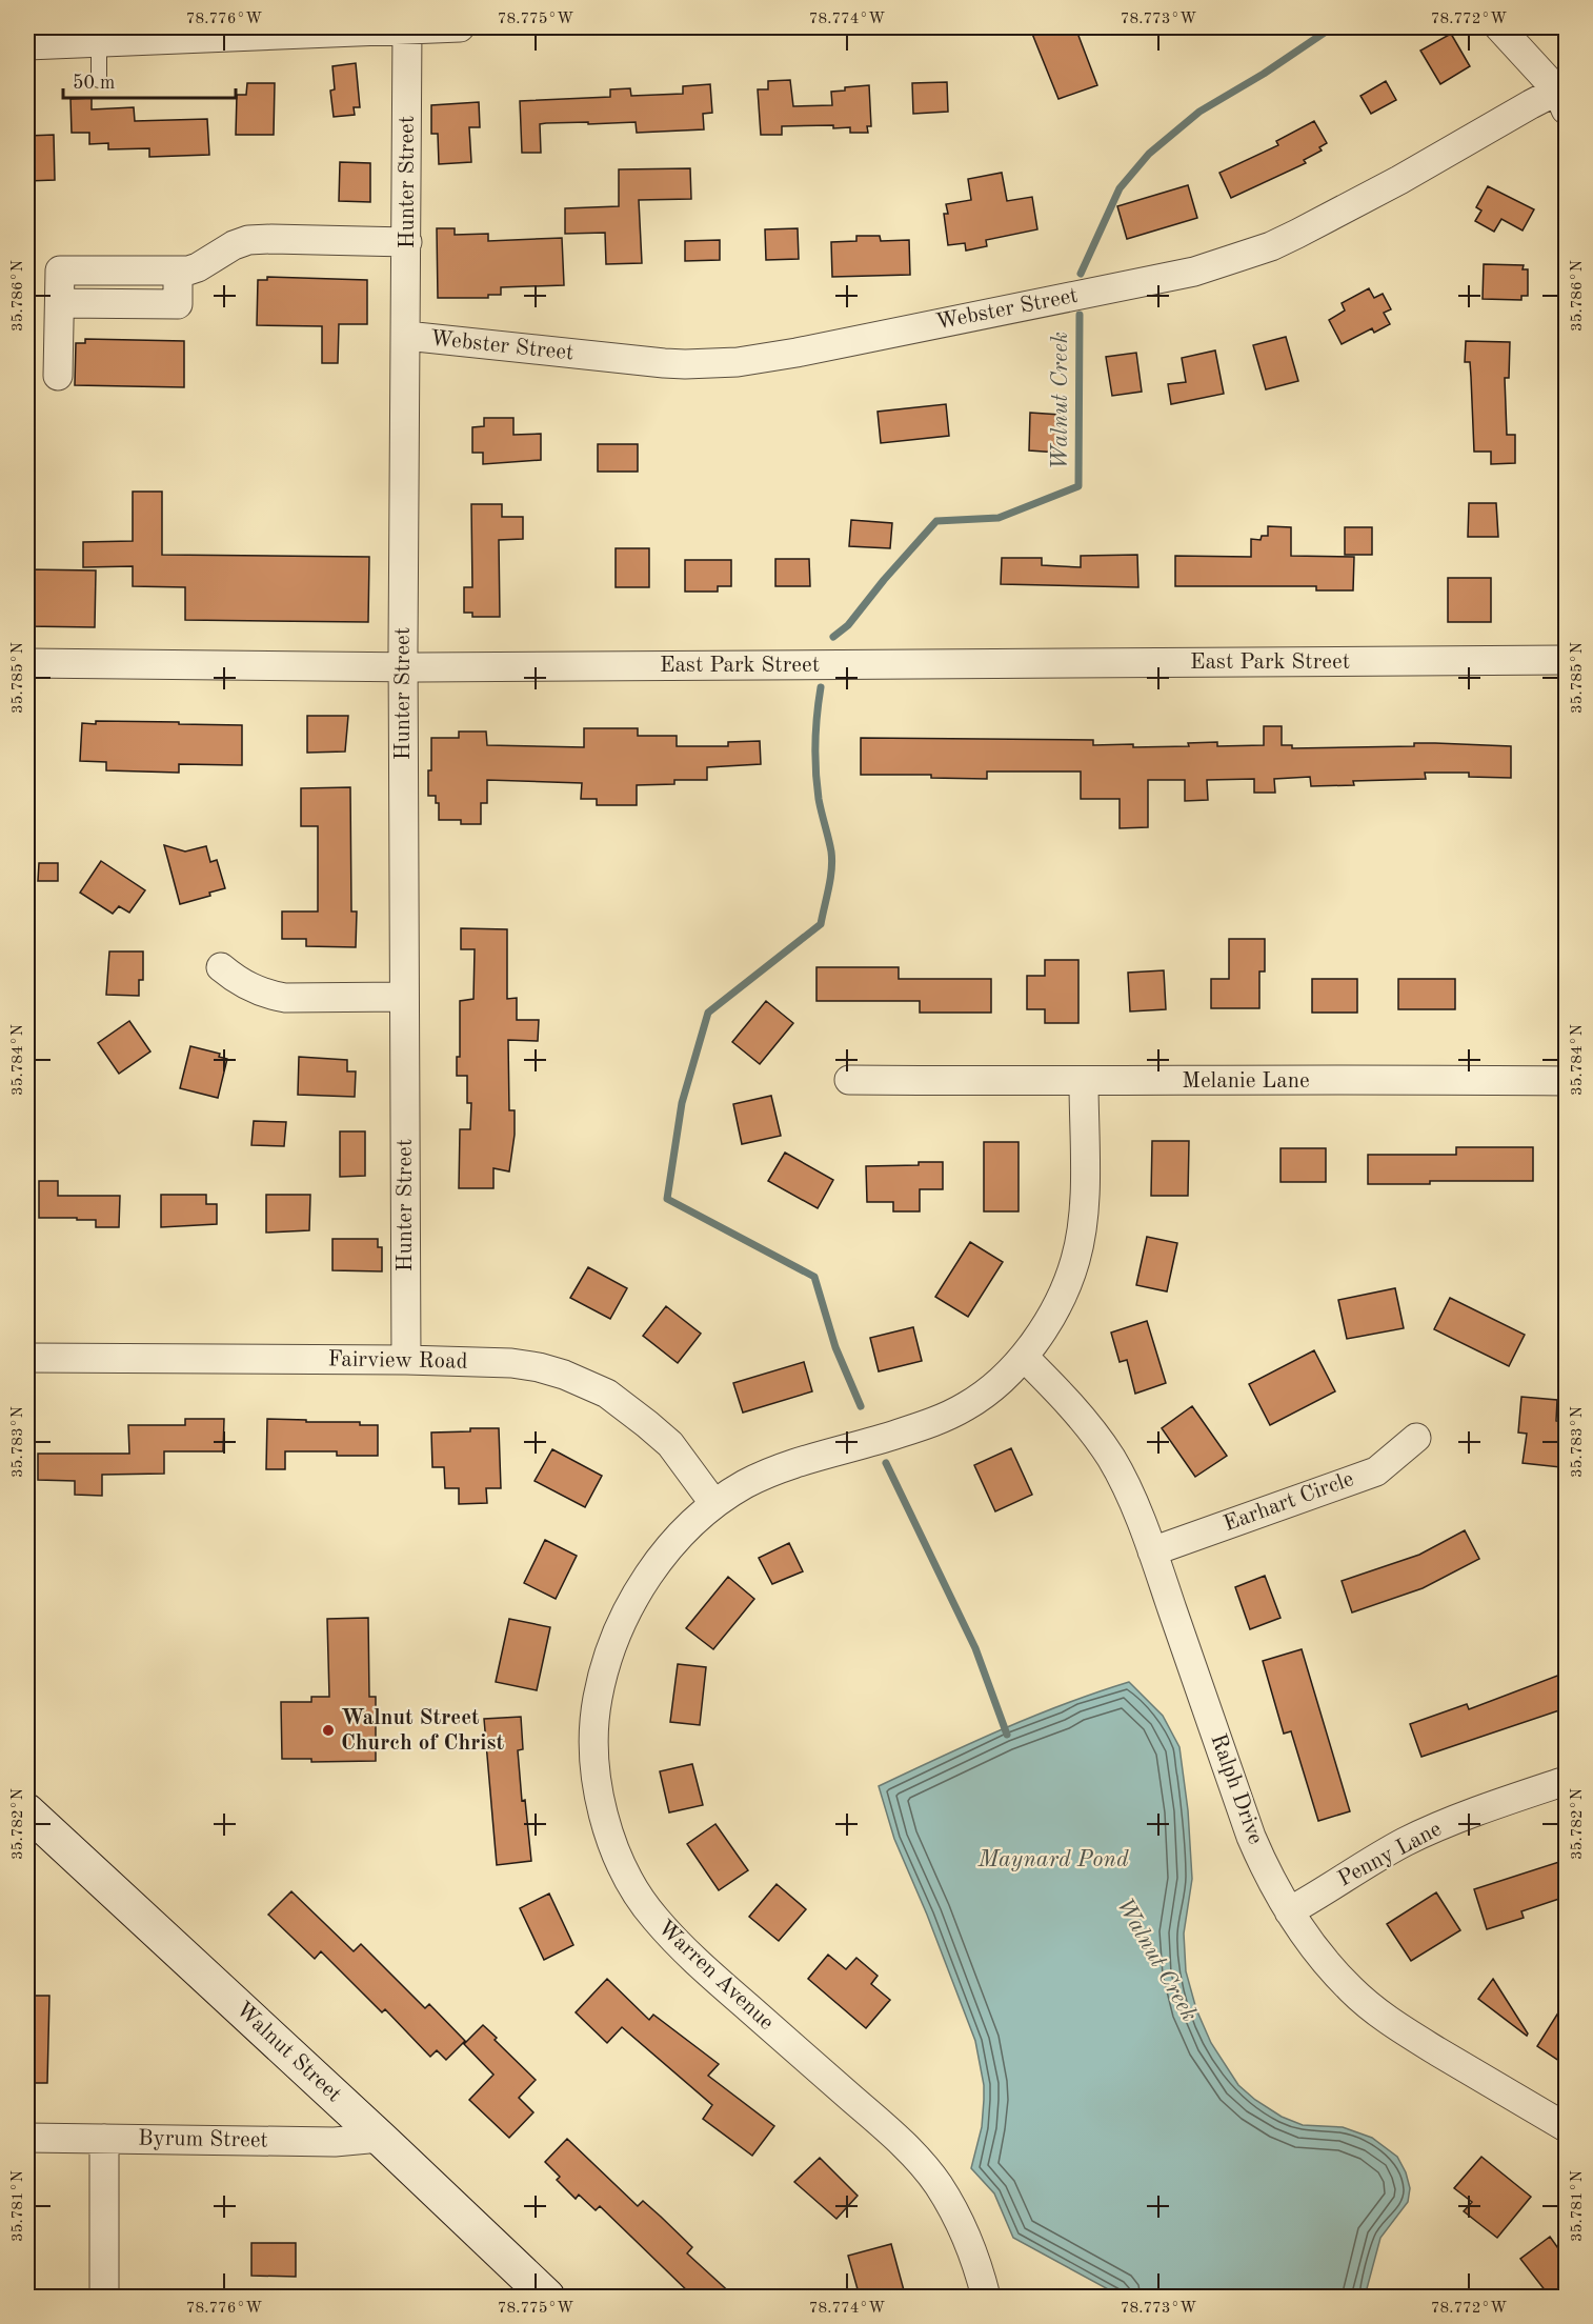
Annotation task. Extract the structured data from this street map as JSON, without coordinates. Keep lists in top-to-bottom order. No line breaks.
{"streets":{"main road":["Walnut Street"],"street":["Hunter Street","Webster Street","East Park Street","Melanie Lane","Fairview Road","Earhart Circle","Ralph Drive","Penny Lane","Warren Avenue","Byrum Street"]},"crossings":[["Hunter Street","Webster Street"],["Hunter Street","East Park Street"],["Hunter Street","Fairview Road"],["Melanie Lane","Warren Avenue"],["Fairview Road","Warren Avenue"],["Earhart Circle","Ralph Drive"],["Ralph Drive","Penny Lane"],["Ralph Drive","Warren Avenue"],["Walnut Street","Byrum Street"]],"water":["Walnut Creek","Maynard Pond"],"places":["Walnut Street Church of Christ"],"scale_bar":"50 m","coordinates":["78.776°W","78.775°W","78.774°W","78.773°W","78.772°W","35.786°N","35.785°N","35.784°N","35.783°N","35.782°N","35.781°N"]}
